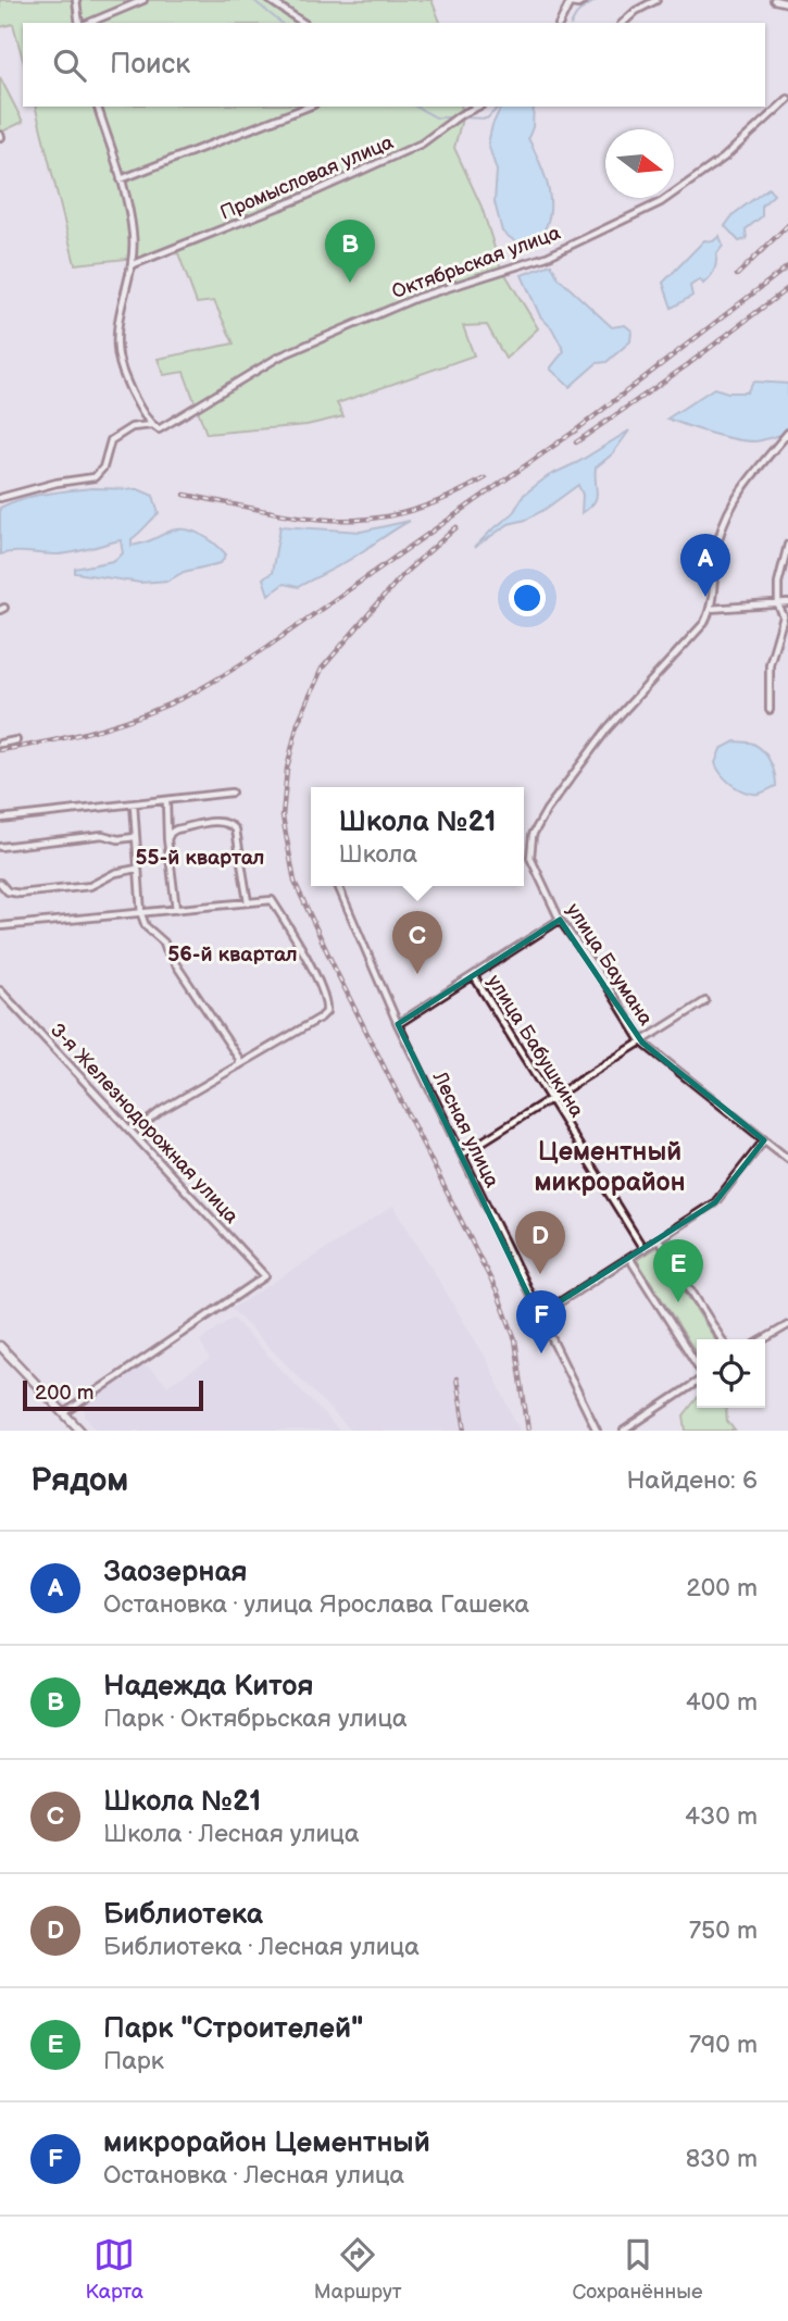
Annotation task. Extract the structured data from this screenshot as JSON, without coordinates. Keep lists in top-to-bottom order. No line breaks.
{"streets":{"street":["Промысловая улица","Октябрьская улица","улица Баумана","улица Бабушкина","3-я Железнодорожная улица","Лесная улица"]},"districts":["55-й квартал","56-й квартал","Цементный микрорайон"],"scale_bar":"200 m","north":"right","page":{"search":"Поиск","pins":["B","A","C","D","E","F"],"popup":["Школа №21","Школа"],"scale":"200 m","heading":["Рядом","Найдено: 6"],"list":[{"mark":"A","name":"Заозерная","note":"Остановка · улица Ярослава Гашека","value":"200 m"},{"mark":"B","name":"Надежда Китоя","note":"Парк · Октябрьская улица","value":"400 m"},{"mark":"C","name":"Школа №21","note":"Школа · Лесная улица","value":"430 m"},{"mark":"D","name":"Библиотека","note":"Библиотека · Лесная улица","value":"750 m"},{"mark":"E","name":"Парк \"Строителей\"","note":"Парк","value":"790 m"},{"mark":"F","name":"микрорайон Цементный","note":"Остановка · Лесная улица","value":"830 m"}],"nav":["Карта","Маршрут","Сохранённые"]}}
